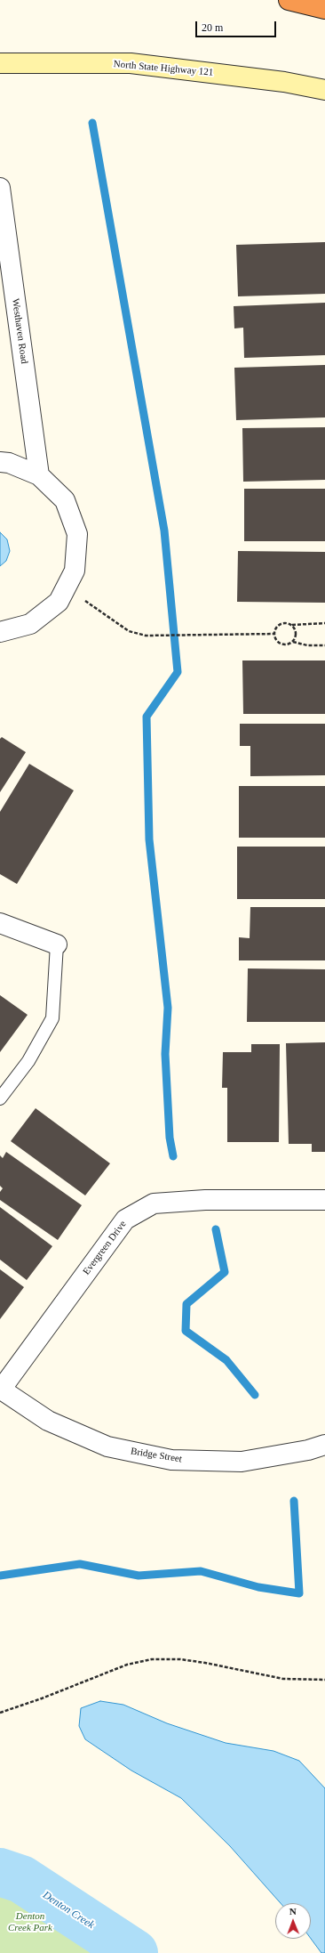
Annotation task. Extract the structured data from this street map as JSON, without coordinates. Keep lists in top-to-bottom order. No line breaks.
{"streets":{"main road":["North State Highway 121"],"street":["Westhaven Road","Evergreen Drive","Bridge Street"]},"crossings":[["Evergreen Drive","Bridge Street"]],"water":["Denton Creek"],"parks":["Denton Creek Park"],"scale_bar":"20 m","north":"top"}
